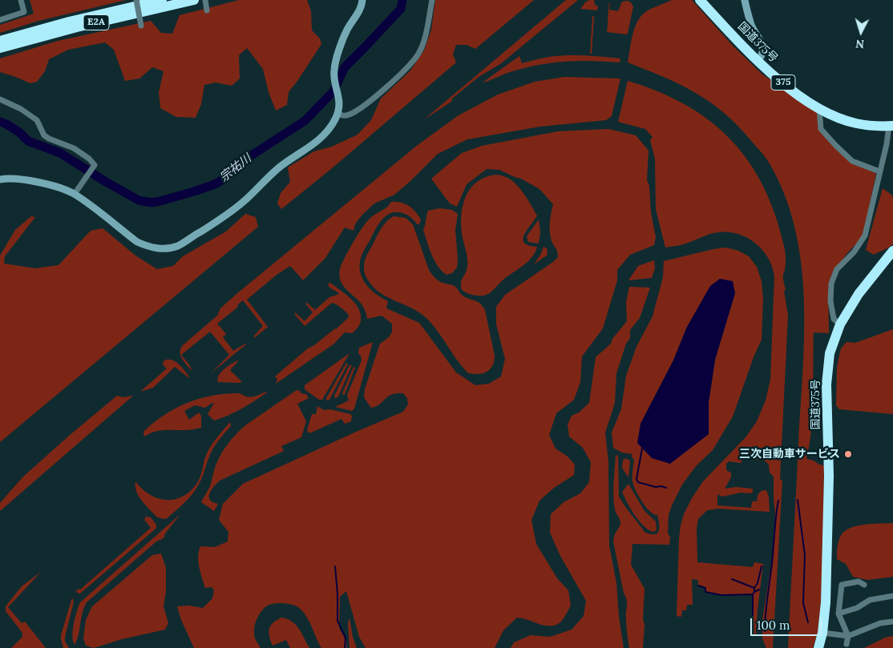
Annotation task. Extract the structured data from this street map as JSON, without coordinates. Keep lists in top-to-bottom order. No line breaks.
{"streets":{"highway":["E2A","国道375号","375"]},"water":["宗祐川"],"places":["三次自動車サービス"],"scale_bar":"100 m","north":"bottom"}
